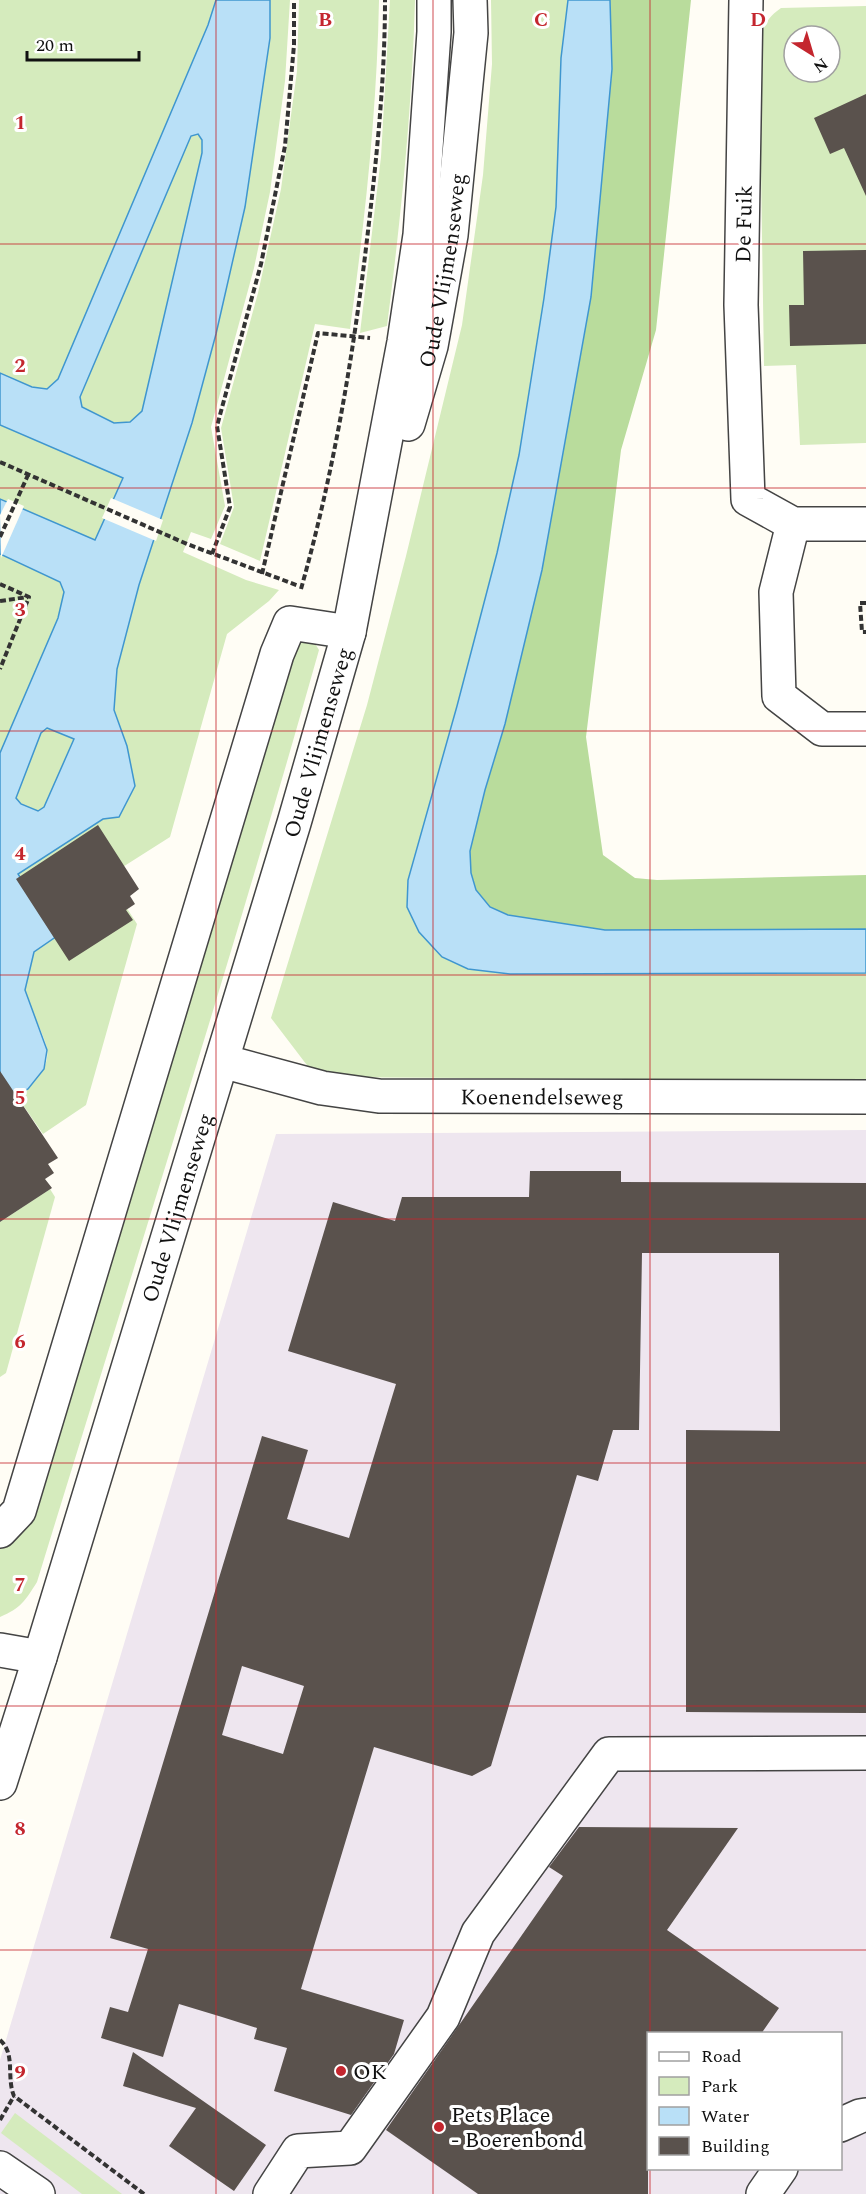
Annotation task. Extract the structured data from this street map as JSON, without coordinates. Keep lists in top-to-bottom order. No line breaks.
{"streets":{"street":["De Fuik","Oude Vlijmenseweg","Koenendelseweg"]},"crossings":[["Oude Vlijmenseweg","Koenendelseweg"]],"places":["OK","Pets Place - Boerenbond"],"legend":["Road","Park","Water","Building"],"scale_bar":"20 m","north":"bottom right","grid":{"columns":["B","C","D"],"rows":["1","2","3","4","5","6","7","8","9"]}}
